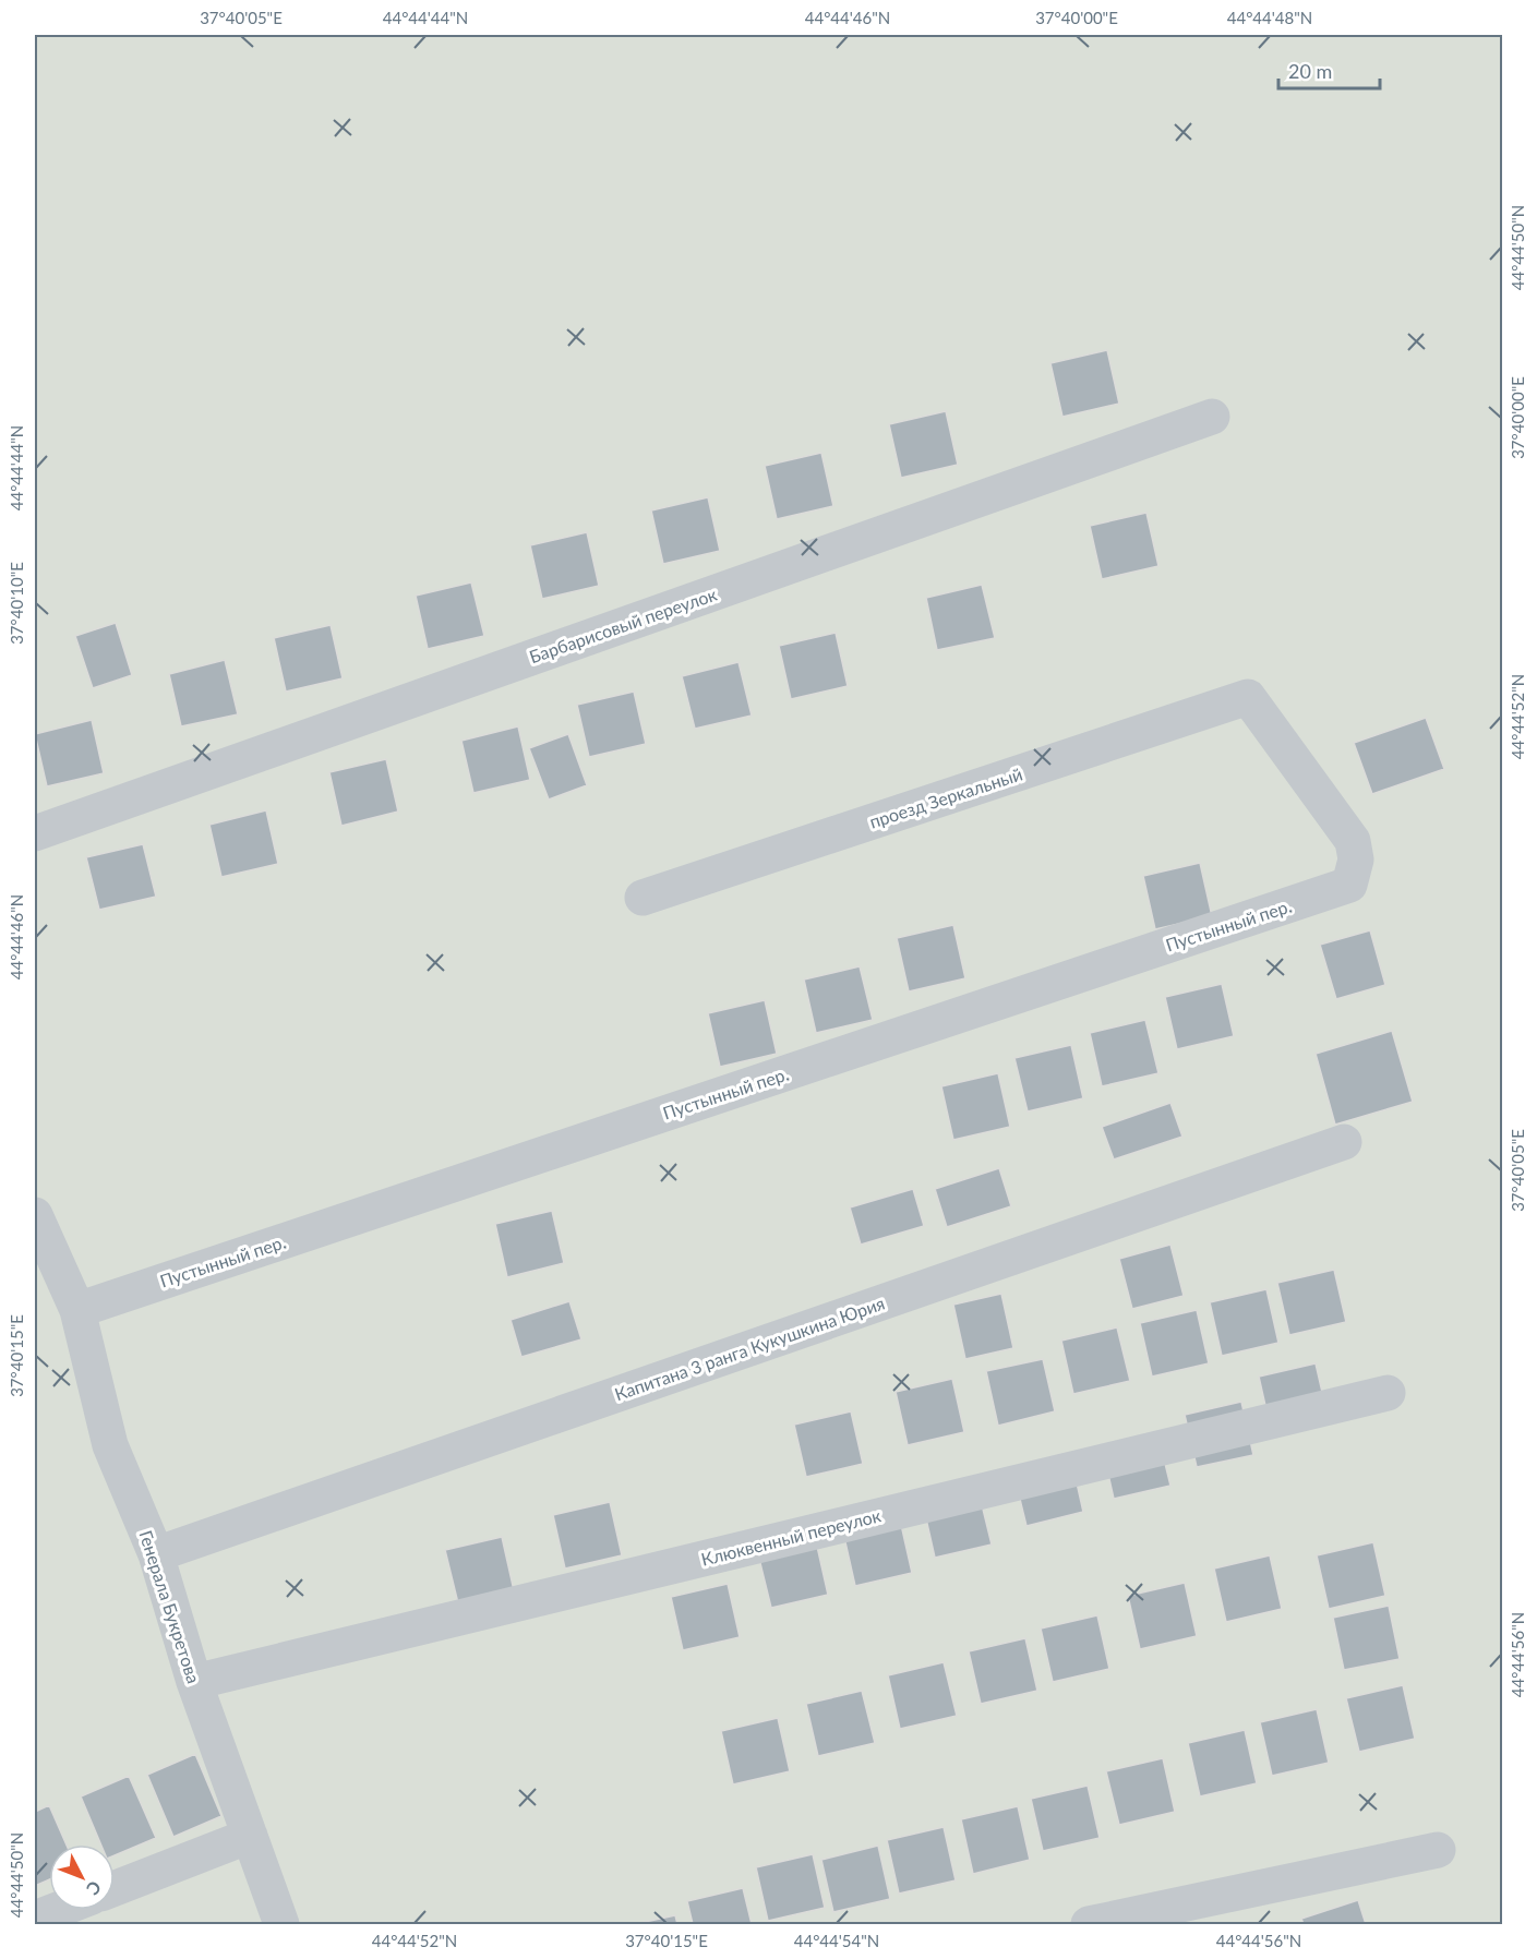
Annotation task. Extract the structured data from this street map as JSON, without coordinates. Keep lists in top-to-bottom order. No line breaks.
{"streets":{"street":["Барбарисовый переулок","проезд Зеркальный","Пустынный пер.","Капитана 3 ранга Кукушкина Юрия","Клюквенный переулок","Генерала Букретова"]},"crossings":[["проезд Зеркальный","Пустынный пер."],["Пустынный пер.","Генерала Букретова"],["Капитана 3 ранга Кукушкина Юрия","Генерала Букретова"],["Клюквенный переулок","Генерала Букретова"]],"scale_bar":"20 m","north":"bottom right","coordinates":["37°40'05\"E","44°44'44\"N","44°44'46\"N","37°40'00\"E","44°44'48\"N","44°44'50\"N","37°40'10\"E","44°44'52\"N","37°40'15\"E","44°44'56\"N","44°44'54\"N"]}
